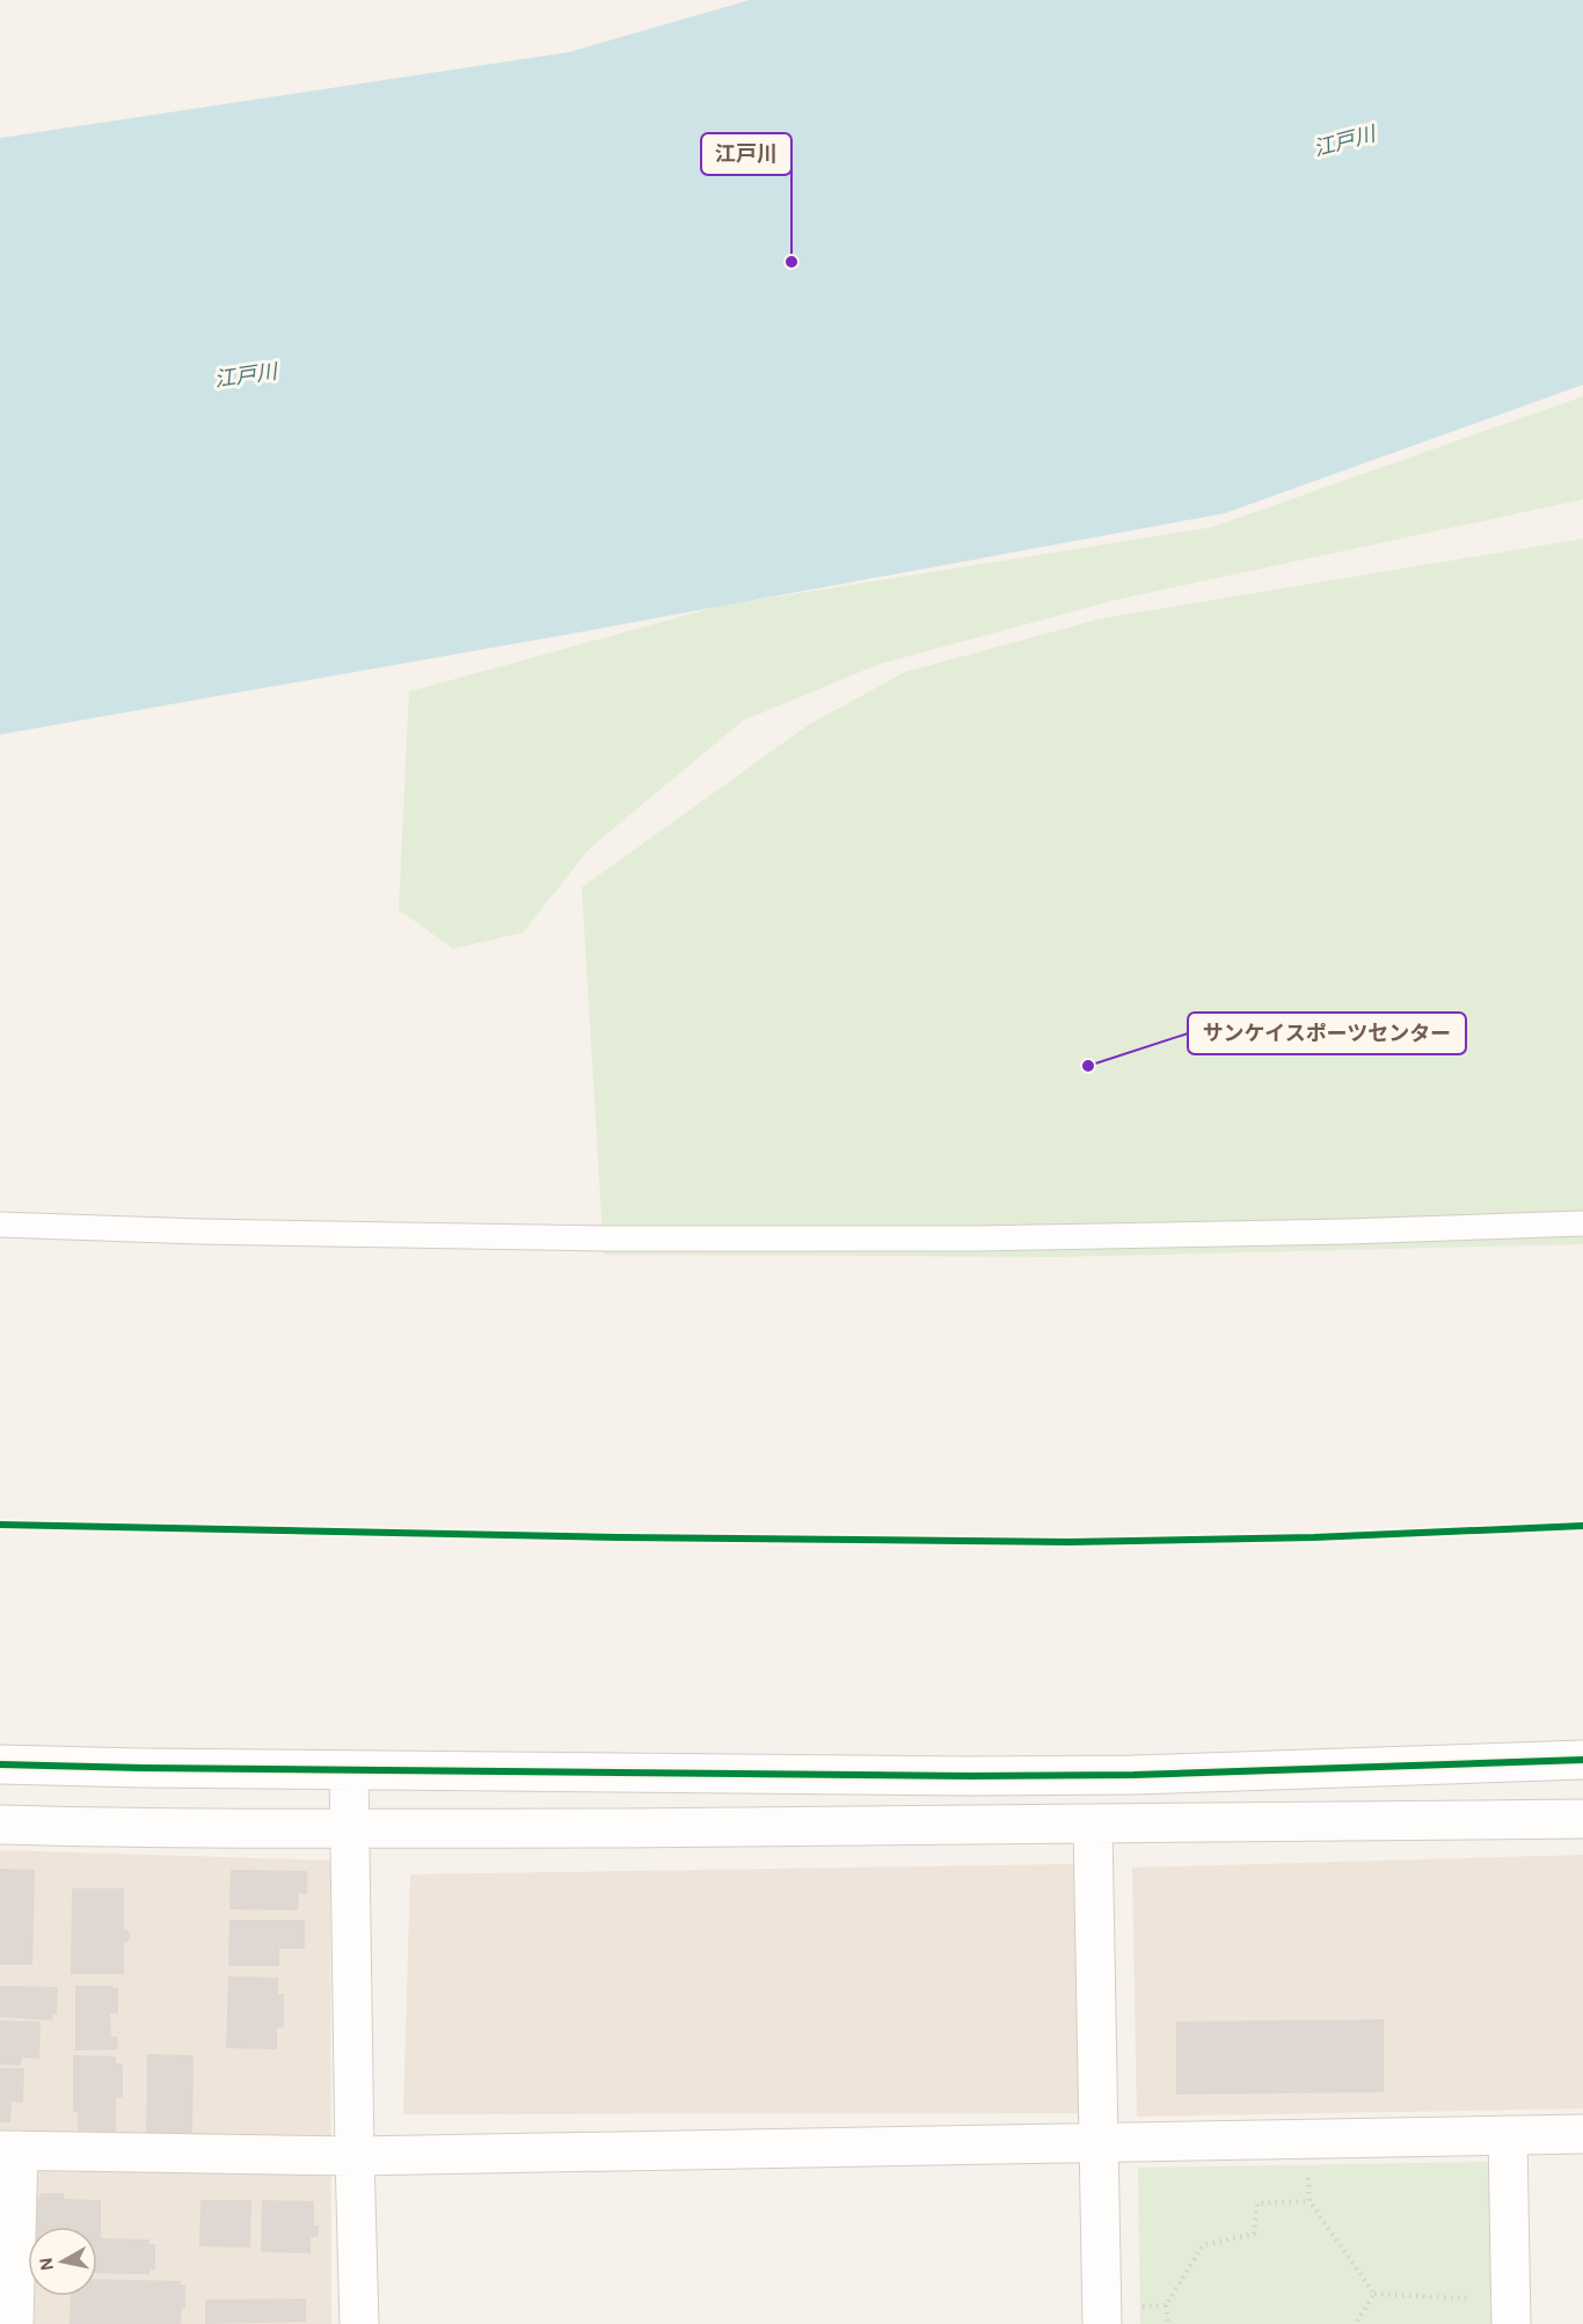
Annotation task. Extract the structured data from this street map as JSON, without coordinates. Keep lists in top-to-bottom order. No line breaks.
{"water":["江戸川"],"places":["江戸川","サンケイスポーツセンター"],"north":"left"}
